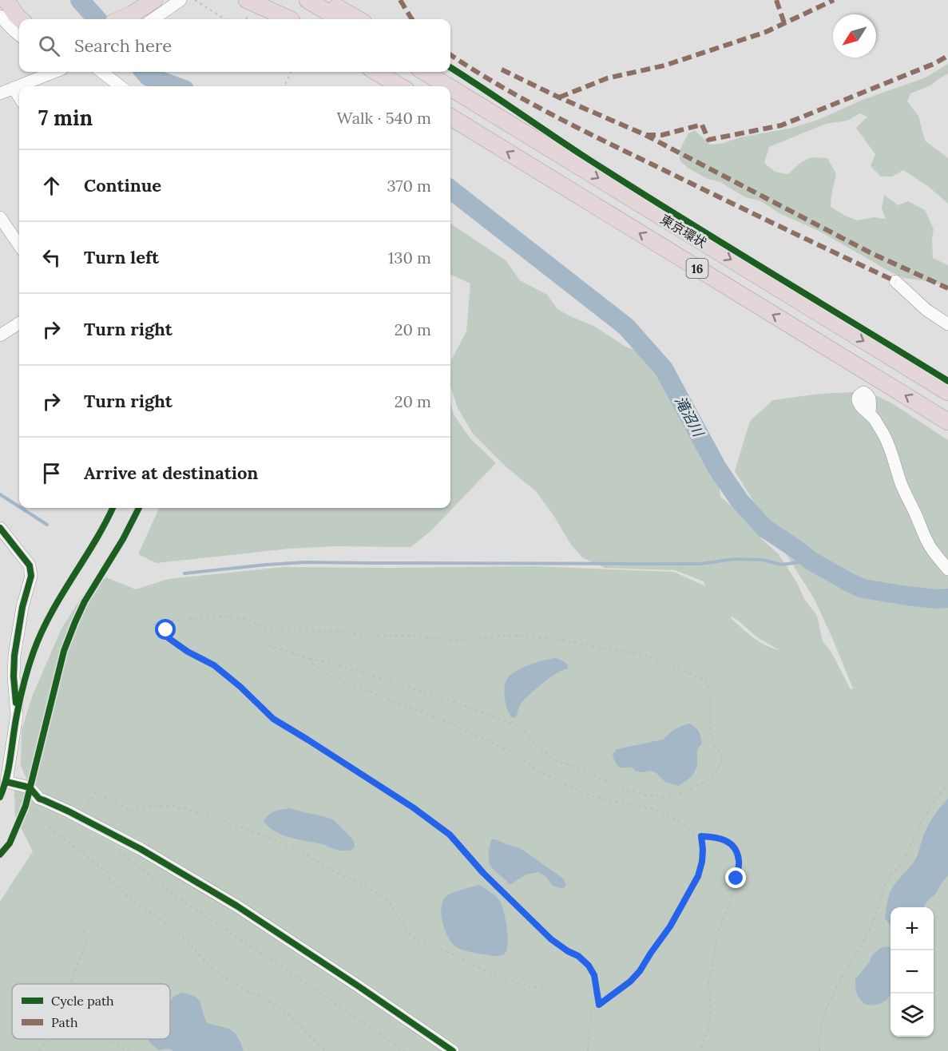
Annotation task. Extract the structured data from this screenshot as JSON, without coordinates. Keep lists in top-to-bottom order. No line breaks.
{"streets":{"highway":["東京環状","16"]},"water":["滝沼川"],"legend":["Cycle path","Path"],"north":"bottom left","page":{"search":"Search here","heading":["7 min","Walk · 540 m"],"list":[["Continue","370 m"],["Turn left","130 m"],["Turn right","20 m"],["Turn right","20 m"],"Arrive at destination"],"map_buttons":["+","−"]}}
